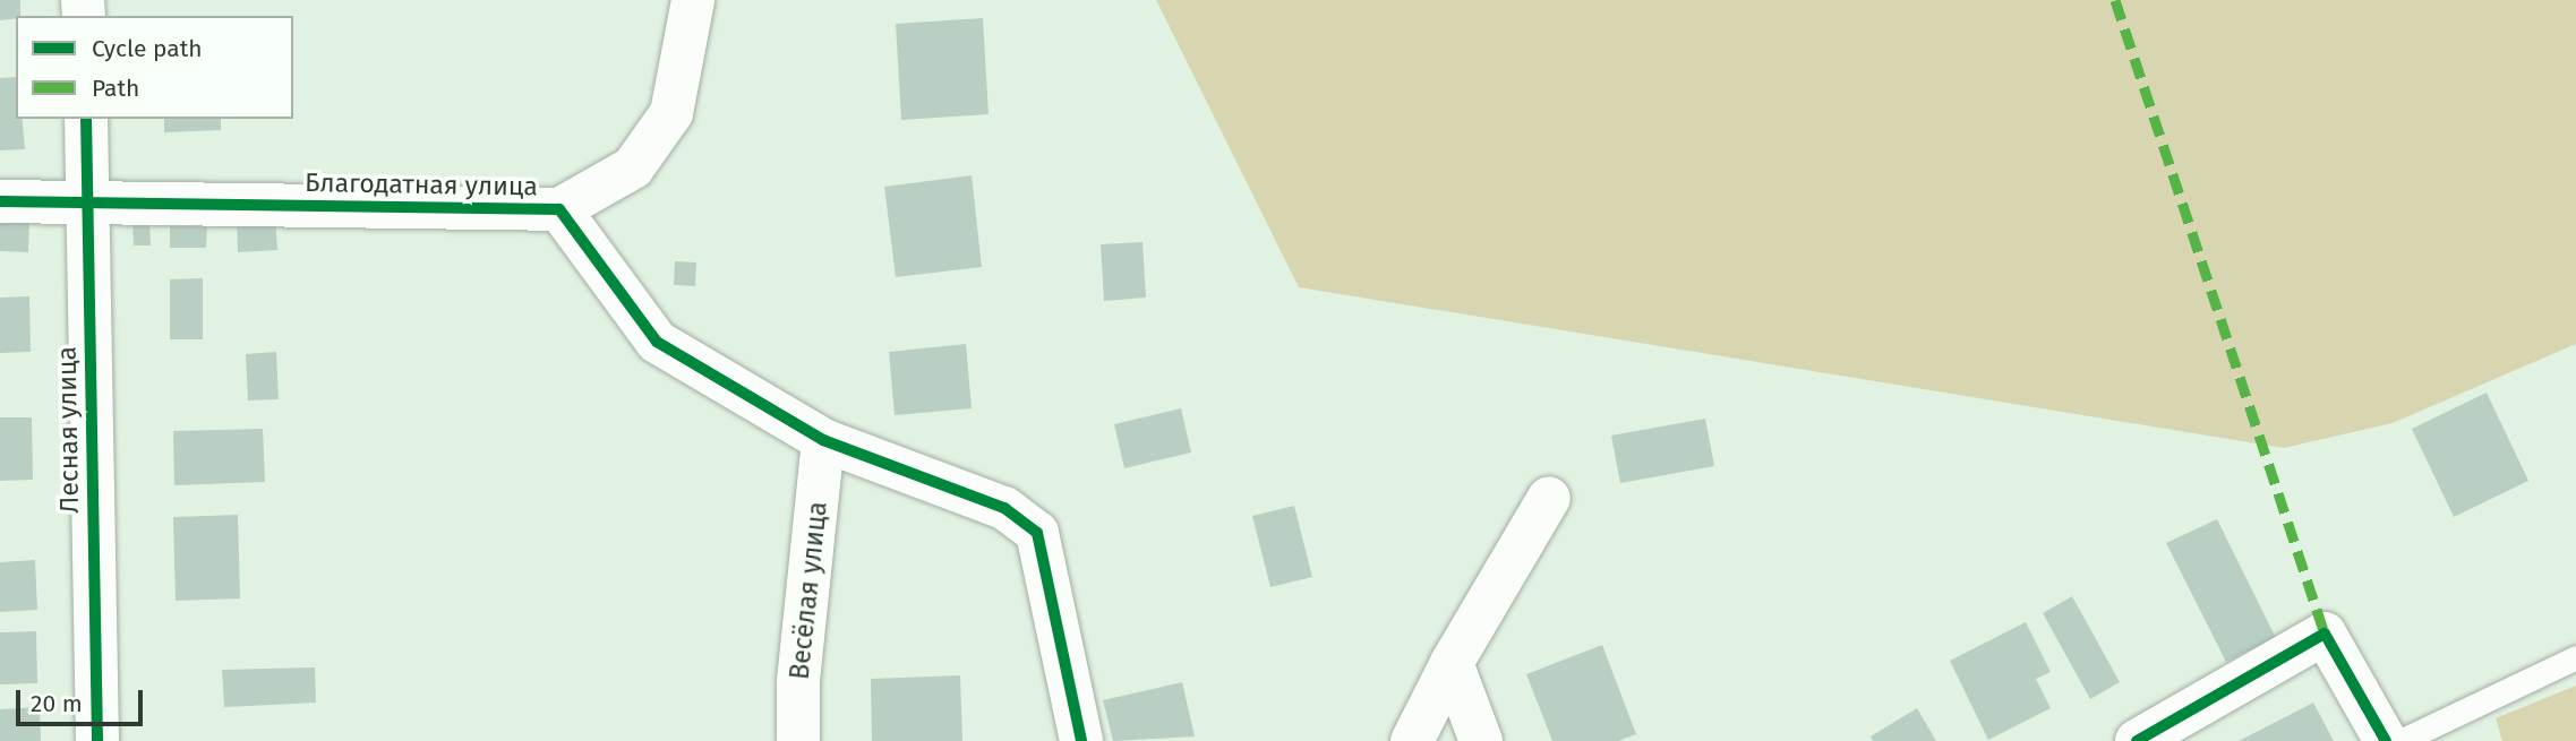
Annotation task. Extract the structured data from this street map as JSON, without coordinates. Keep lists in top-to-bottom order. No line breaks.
{"streets":{"street":["Благодатная улица","Лесная улица","Весёлая улица"]},"crossings":[["Благодатная улица","Лесная улица"],["Благодатная улица","Весёлая улица"]],"legend":["Cycle path","Path"],"scale_bar":"20 m"}
